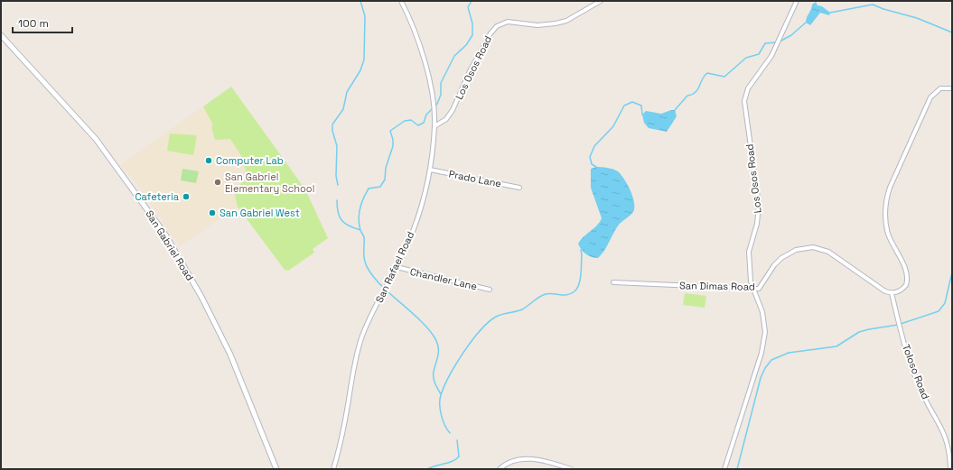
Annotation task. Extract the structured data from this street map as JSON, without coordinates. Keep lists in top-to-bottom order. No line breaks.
{"streets":{"street":["Los Osos Road","Prado Lane","San Gabriel Road","San Rafael Road","Chandler Lane","San Dimas Road","Toloso Road"]},"crossings":[["Los Osos Road","San Rafael Road"],["Los Osos Road","San Dimas Road"],["Prado Lane","San Rafael Road"],["San Rafael Road","Chandler Lane"],["San Dimas Road","Toloso Road"]],"places":["Computer Lab","San Gabriel Elementary School","Cafeteria","San Gabriel West"],"scale_bar":"100 m"}
